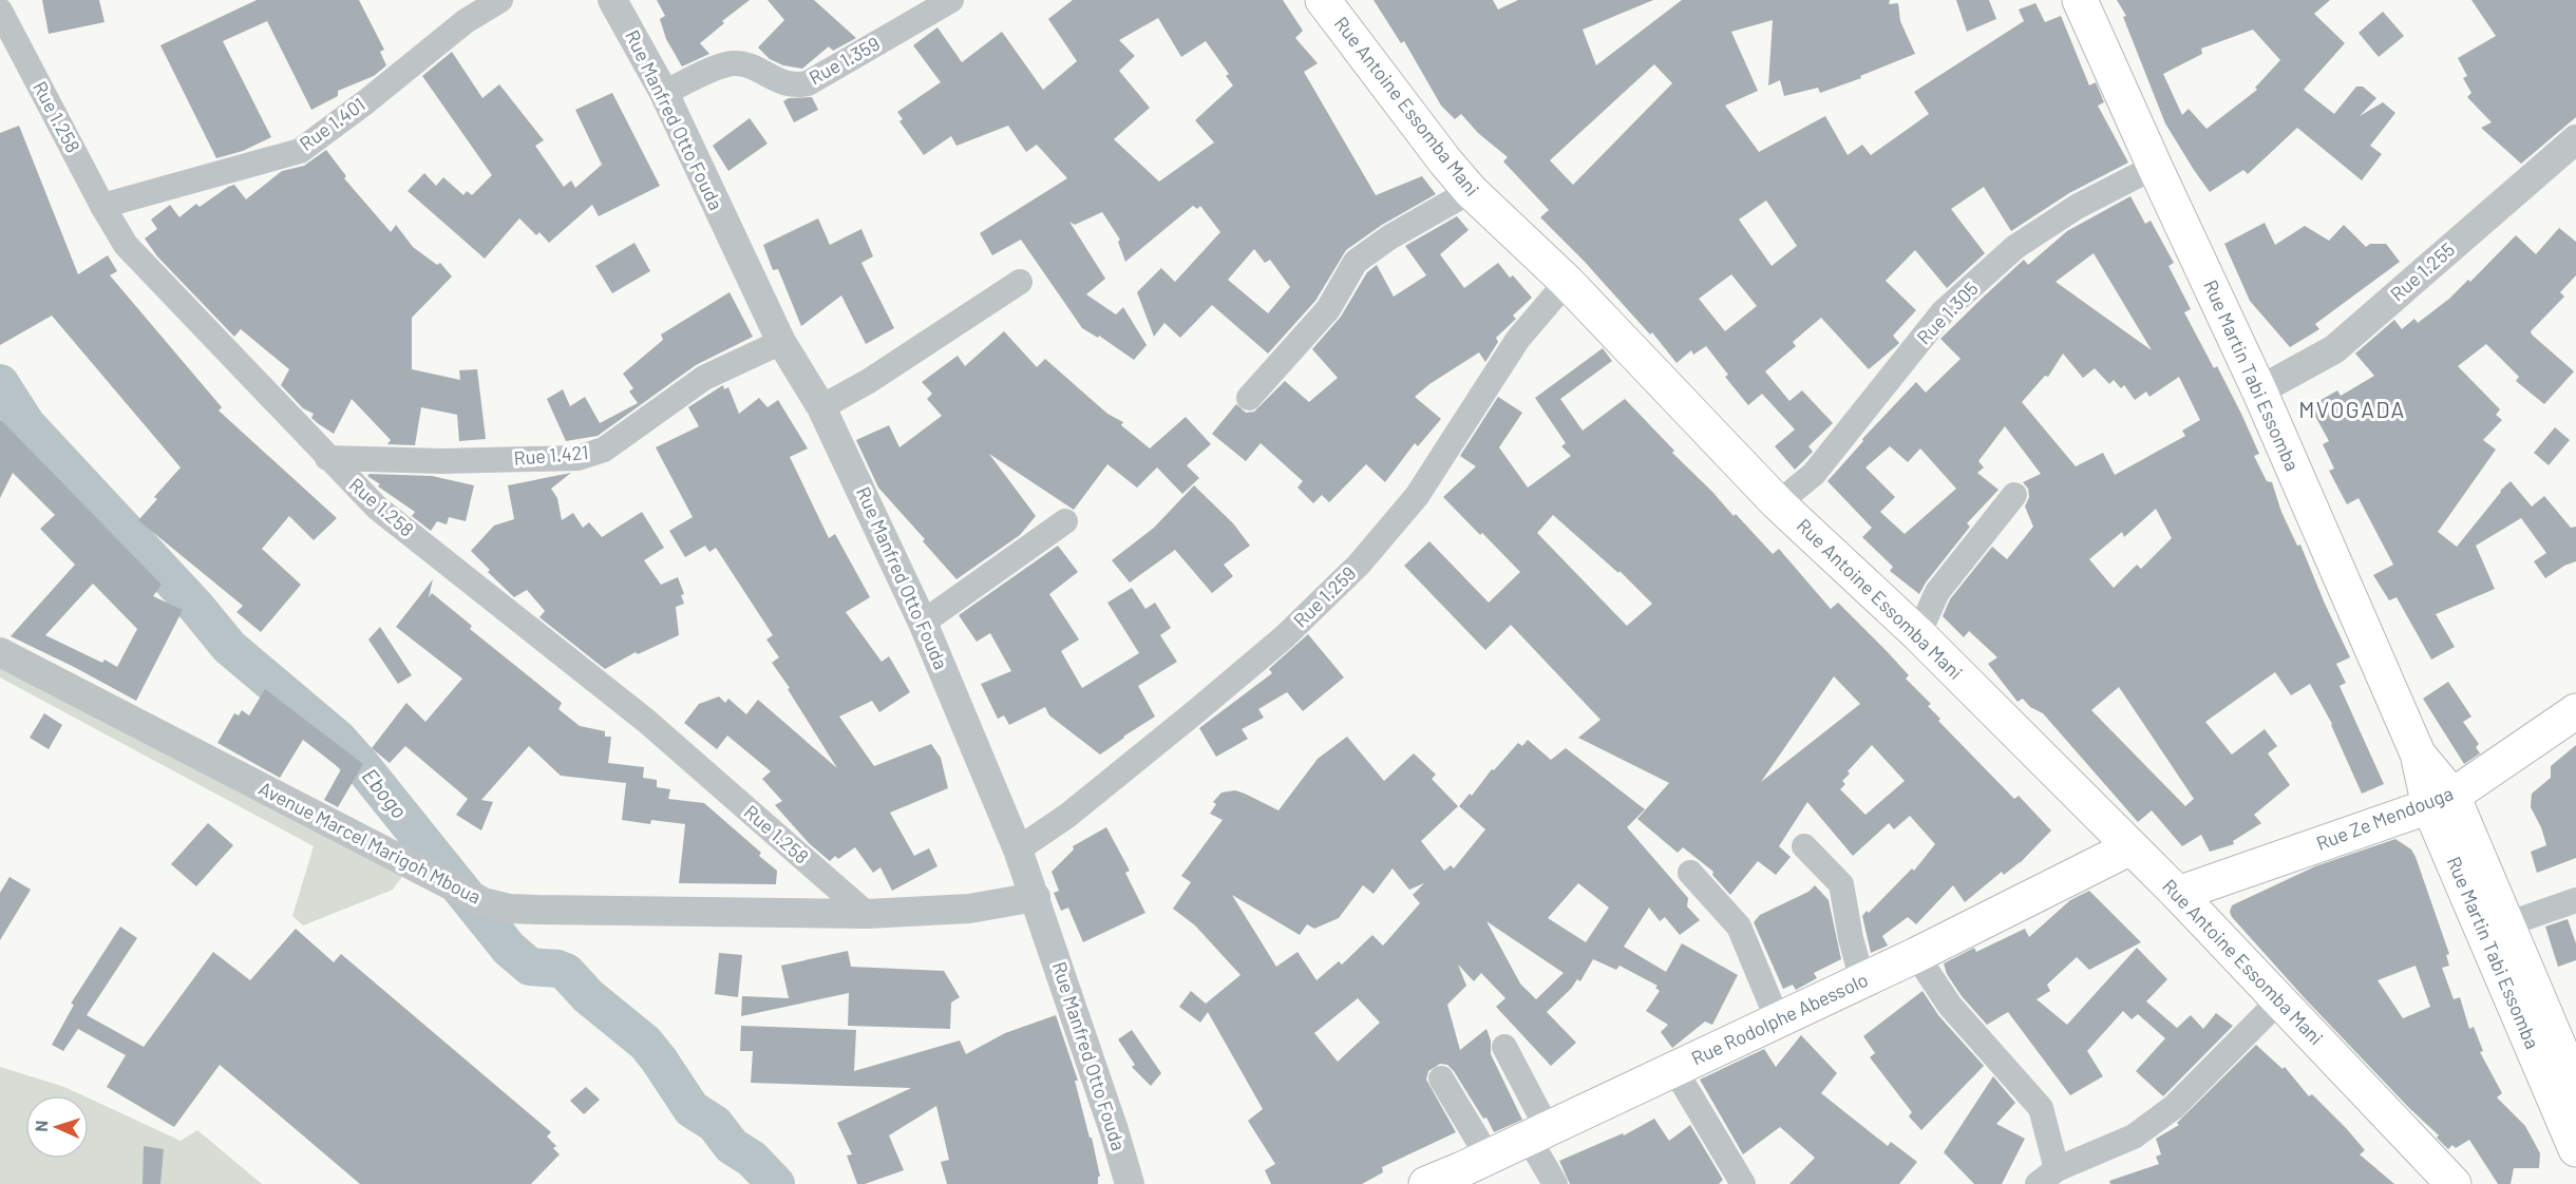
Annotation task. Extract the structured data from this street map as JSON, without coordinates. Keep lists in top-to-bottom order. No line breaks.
{"streets":{"main road":["Rue Antoine Essomba Mani","Rue Martin Tabi Essomba","Rue Ze Mendouga","Rue Rodolphe Abessolo"],"street":["Rue 1.359","Rue 1.258","Rue Manfred Otto Fouda","Rue 1.401","Rue 1.255","Rue 1.305","Rue 1.421","Rue 1.259","Avenue Marcel Marigoh Mboua"]},"crossings":[["Rue 1.359","Rue Manfred Otto Fouda"],["Rue Antoine Essomba Mani","Rue 1.305"],["Rue Antoine Essomba Mani","Rue 1.259"],["Rue Antoine Essomba Mani","Rue Ze Mendouga"],["Rue Antoine Essomba Mani","Rue Rodolphe Abessolo"],["Rue 1.258","Rue 1.401"],["Rue 1.258","Rue 1.421"],["Rue 1.258","Avenue Marcel Marigoh Mboua"],["Rue Manfred Otto Fouda","Rue 1.421"],["Rue Manfred Otto Fouda","Rue 1.259"],["Rue Manfred Otto Fouda","Avenue Marcel Marigoh Mboua"],["Rue 1.255","Rue Martin Tabi Essomba"],["Rue 1.305","Rue Martin Tabi Essomba"],["Rue Martin Tabi Essomba","Rue Ze Mendouga"]],"districts":["MVOGADA"],"water":["Ebogo"],"north":"left"}
